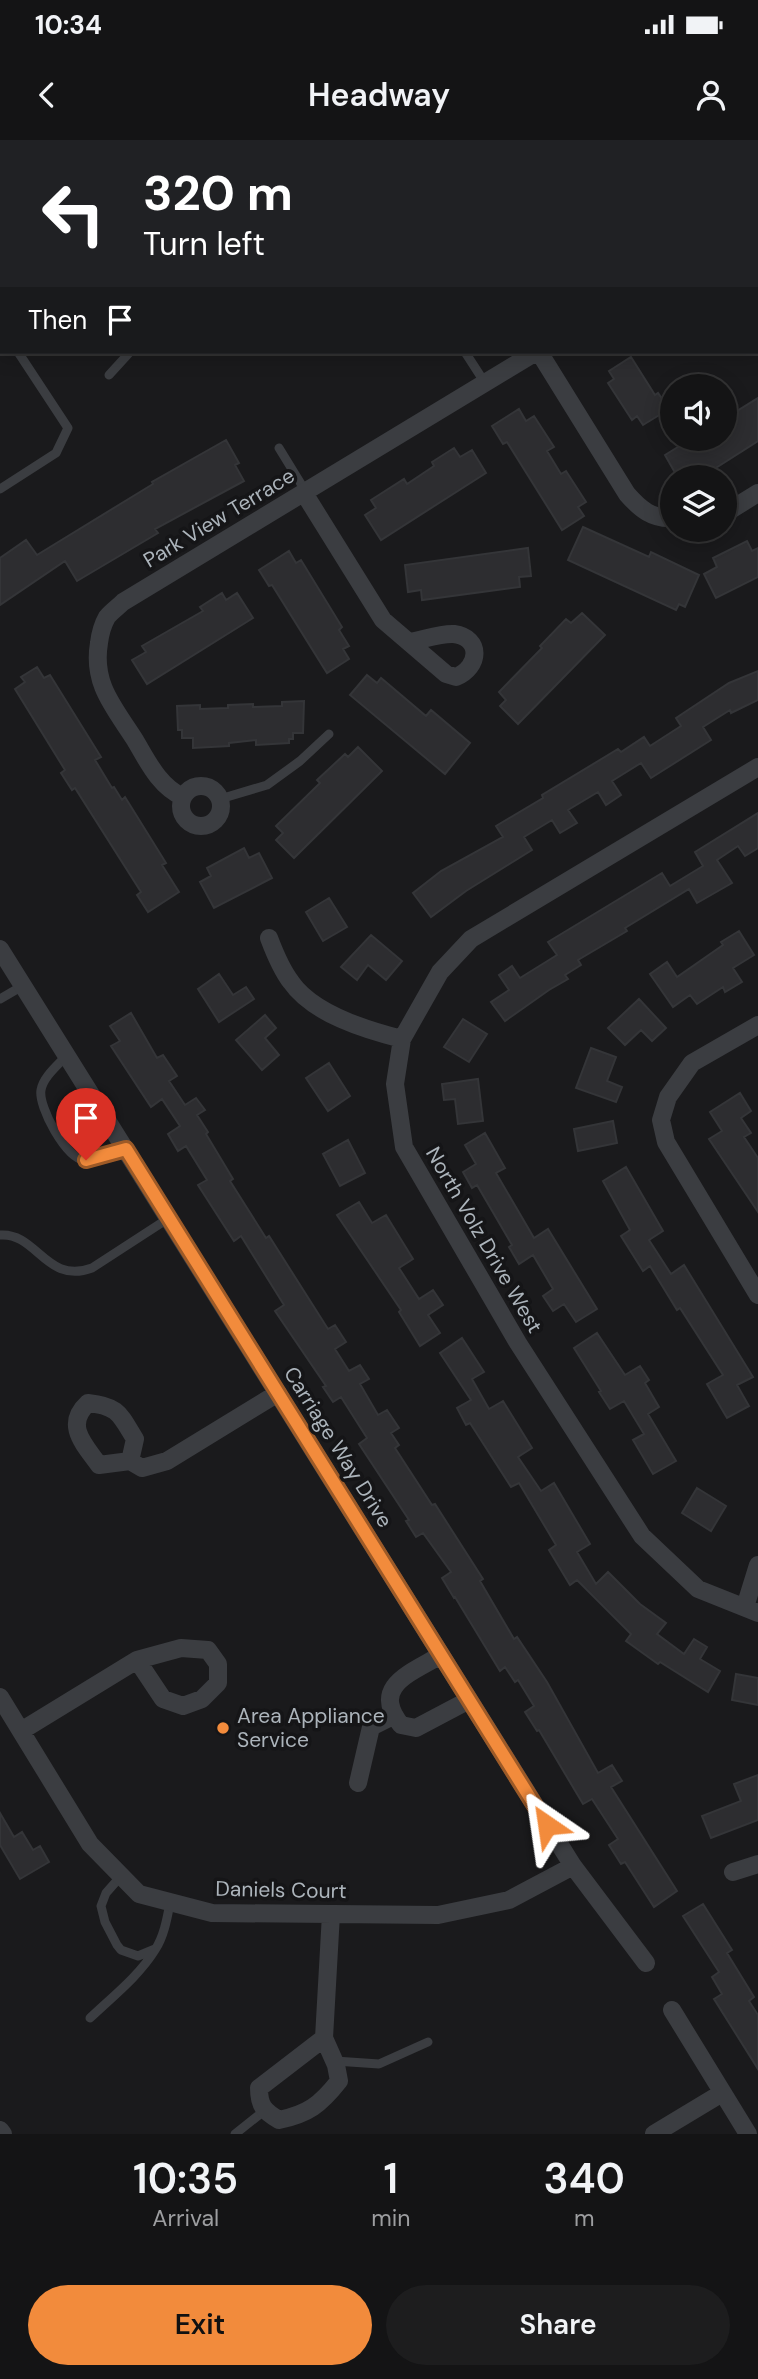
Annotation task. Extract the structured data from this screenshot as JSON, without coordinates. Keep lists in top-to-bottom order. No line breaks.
{"streets":{"street":["Park View Terrace","North Volz Drive West","Carriage Way Drive","Daniels Court"]},"crossings":[["Carriage Way Drive","Daniels Court"]],"places":["Area Appliance Service"],"page":{"status":"10:34","header":"Headway","turn":["320 m","Turn left"],"then":"Then","eta":["10:35","Arrival","1","min","340","m"],"buttons":["Exit","Share"]}}
